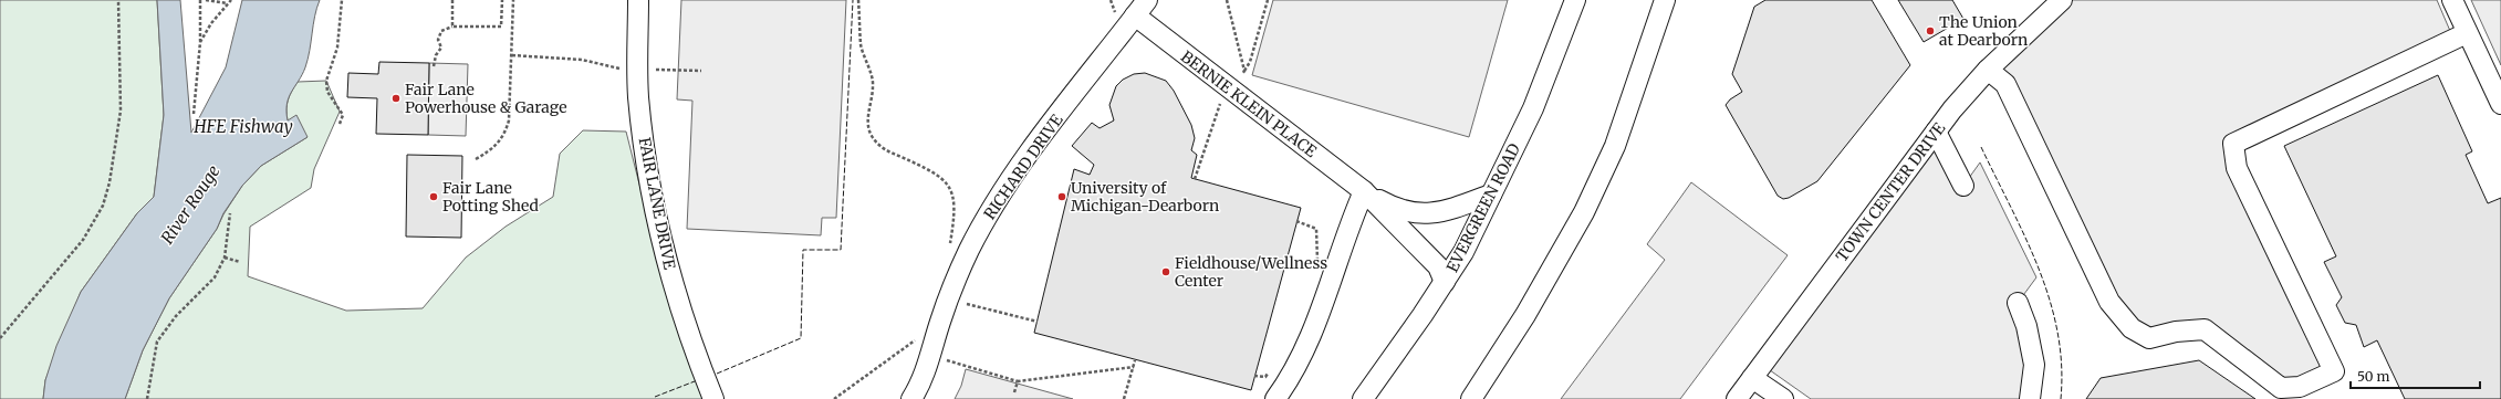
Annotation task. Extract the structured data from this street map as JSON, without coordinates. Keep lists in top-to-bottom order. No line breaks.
{"streets":{"street":["BERNIE KLEIN PLACE","RICHARD DRIVE","TOWN CENTER DRIVE","FAIR LANE DRIVE","EVERGREEN ROAD"]},"crossings":[["BERNIE KLEIN PLACE","RICHARD DRIVE"],["BERNIE KLEIN PLACE","EVERGREEN ROAD"]],"water":["HFE Fishway","River Rouge"],"places":["The Union at Dearborn","Fair Lane Powerhouse & Garage","Fair Lane Potting Shed","University of Michigan-Dearborn","Fieldhouse/Wellness Center"],"scale_bar":"50 m"}
